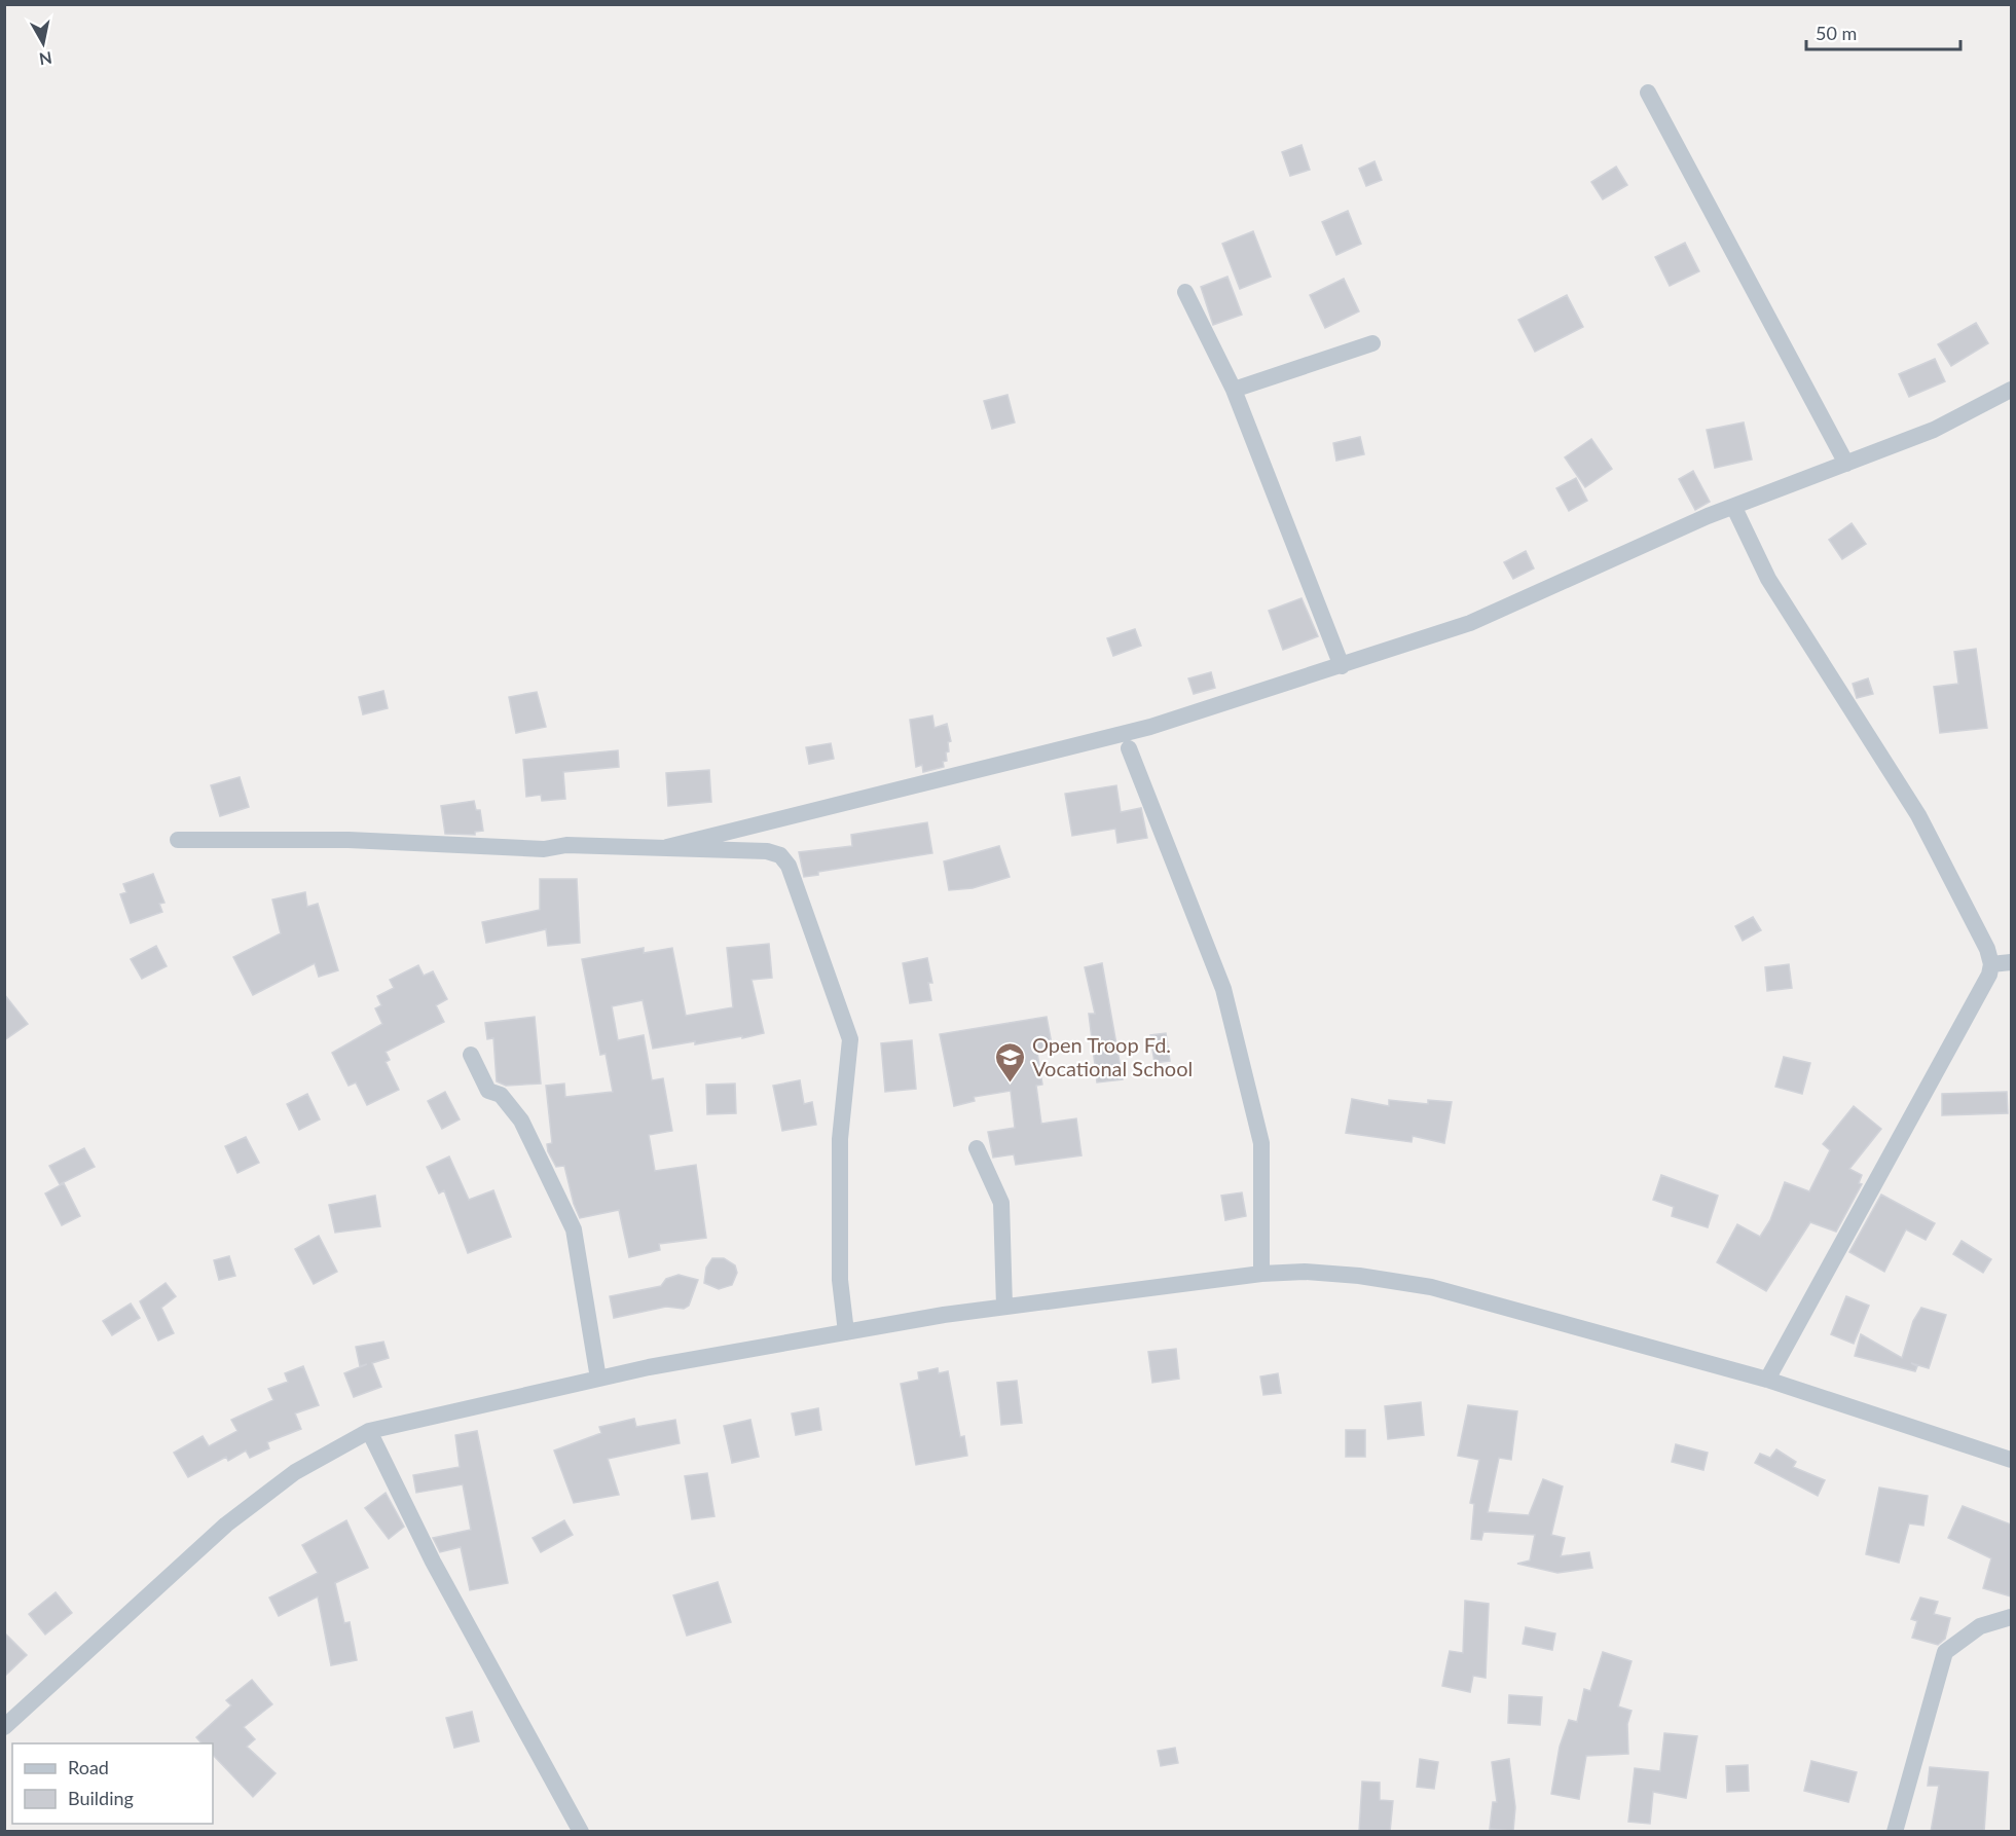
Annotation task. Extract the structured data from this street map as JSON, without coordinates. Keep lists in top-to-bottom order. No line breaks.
{"places":{"school or university":["Open Troop Fd. Vocational School"]},"legend":["Road","Building"],"scale_bar":"50 m","north":"bottom"}
